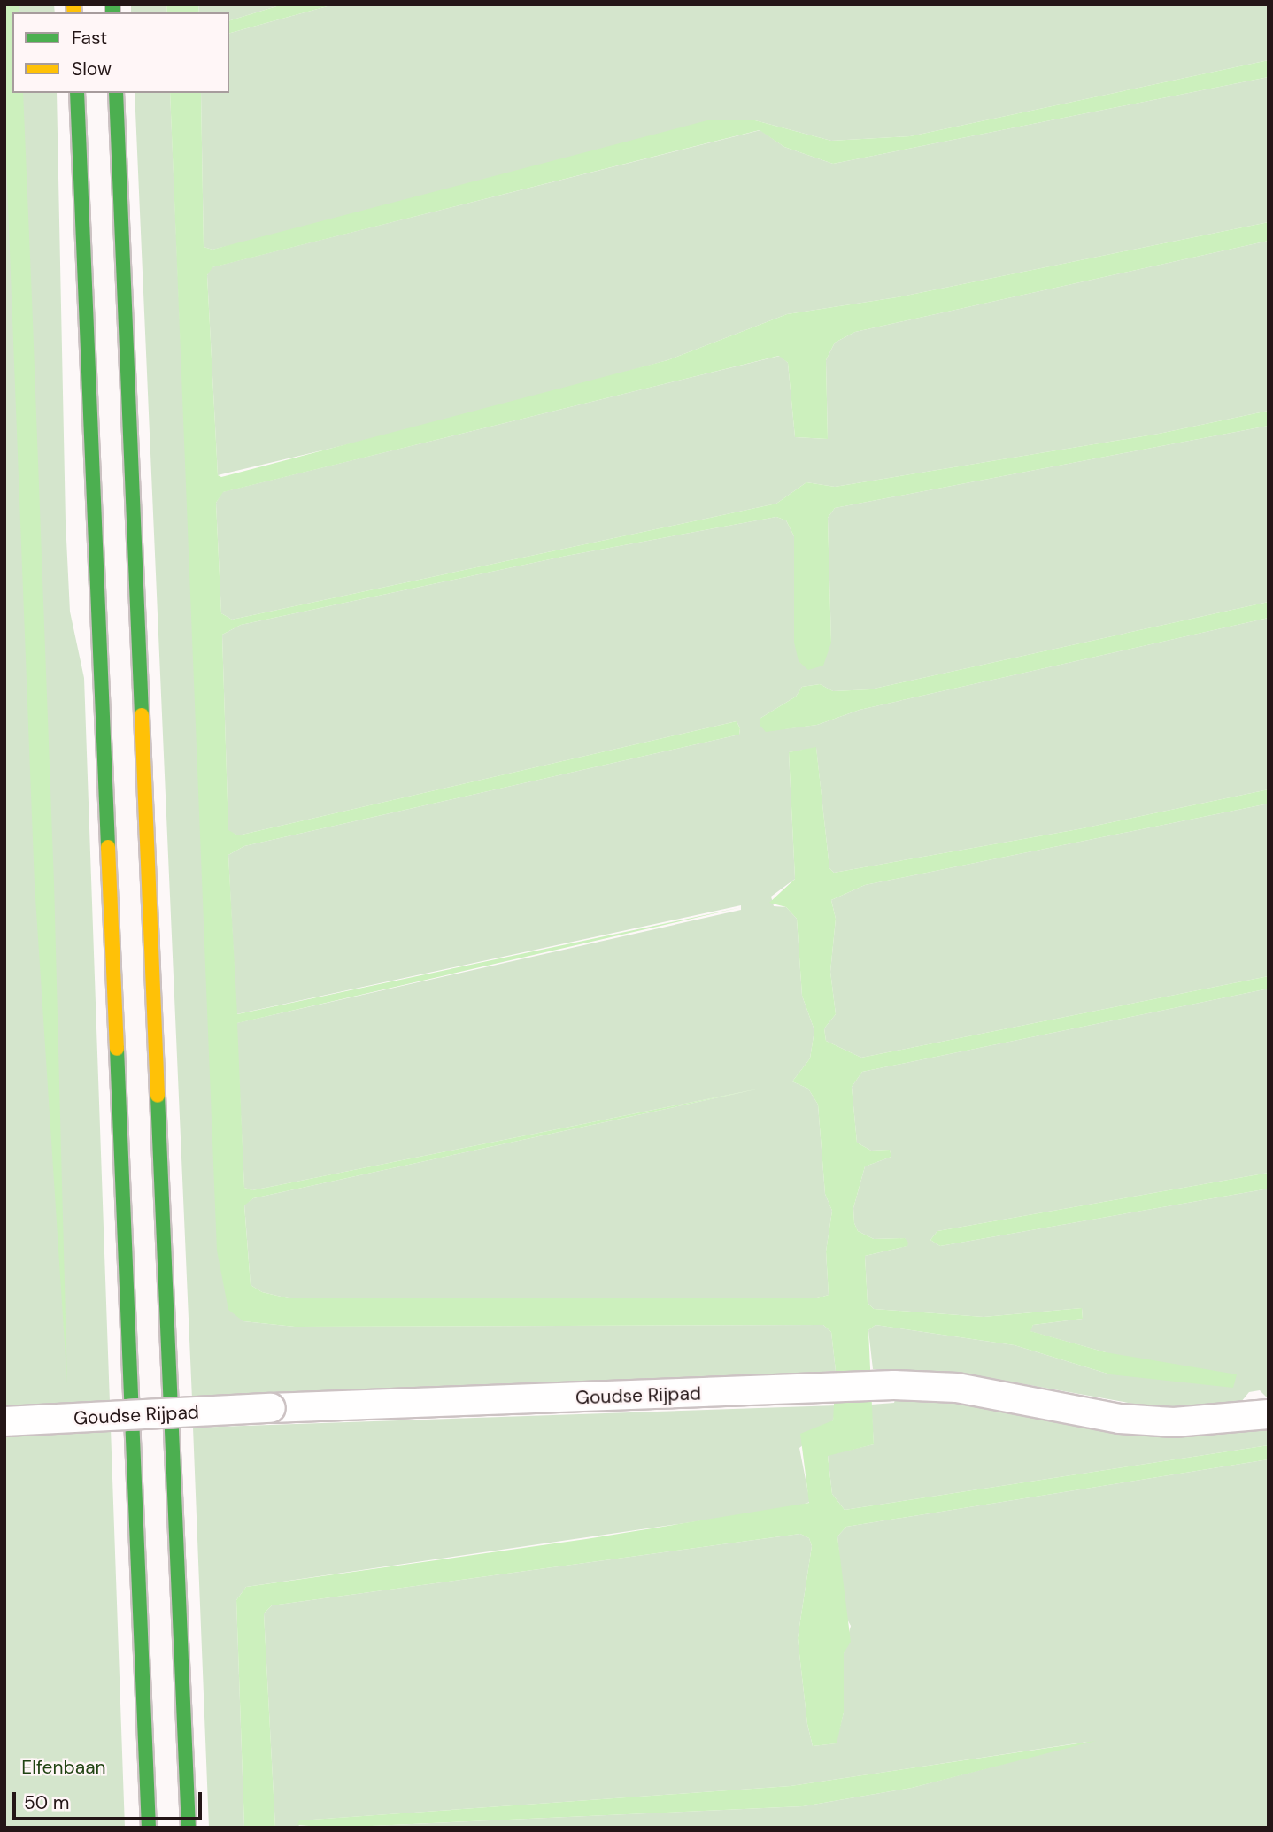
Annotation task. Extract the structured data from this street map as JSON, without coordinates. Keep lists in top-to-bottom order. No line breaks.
{"streets":{"street":["Goudse Rijpad"]},"parks":["Elfenbaan"],"legend":["Fast","Slow"],"scale_bar":"50 m"}
